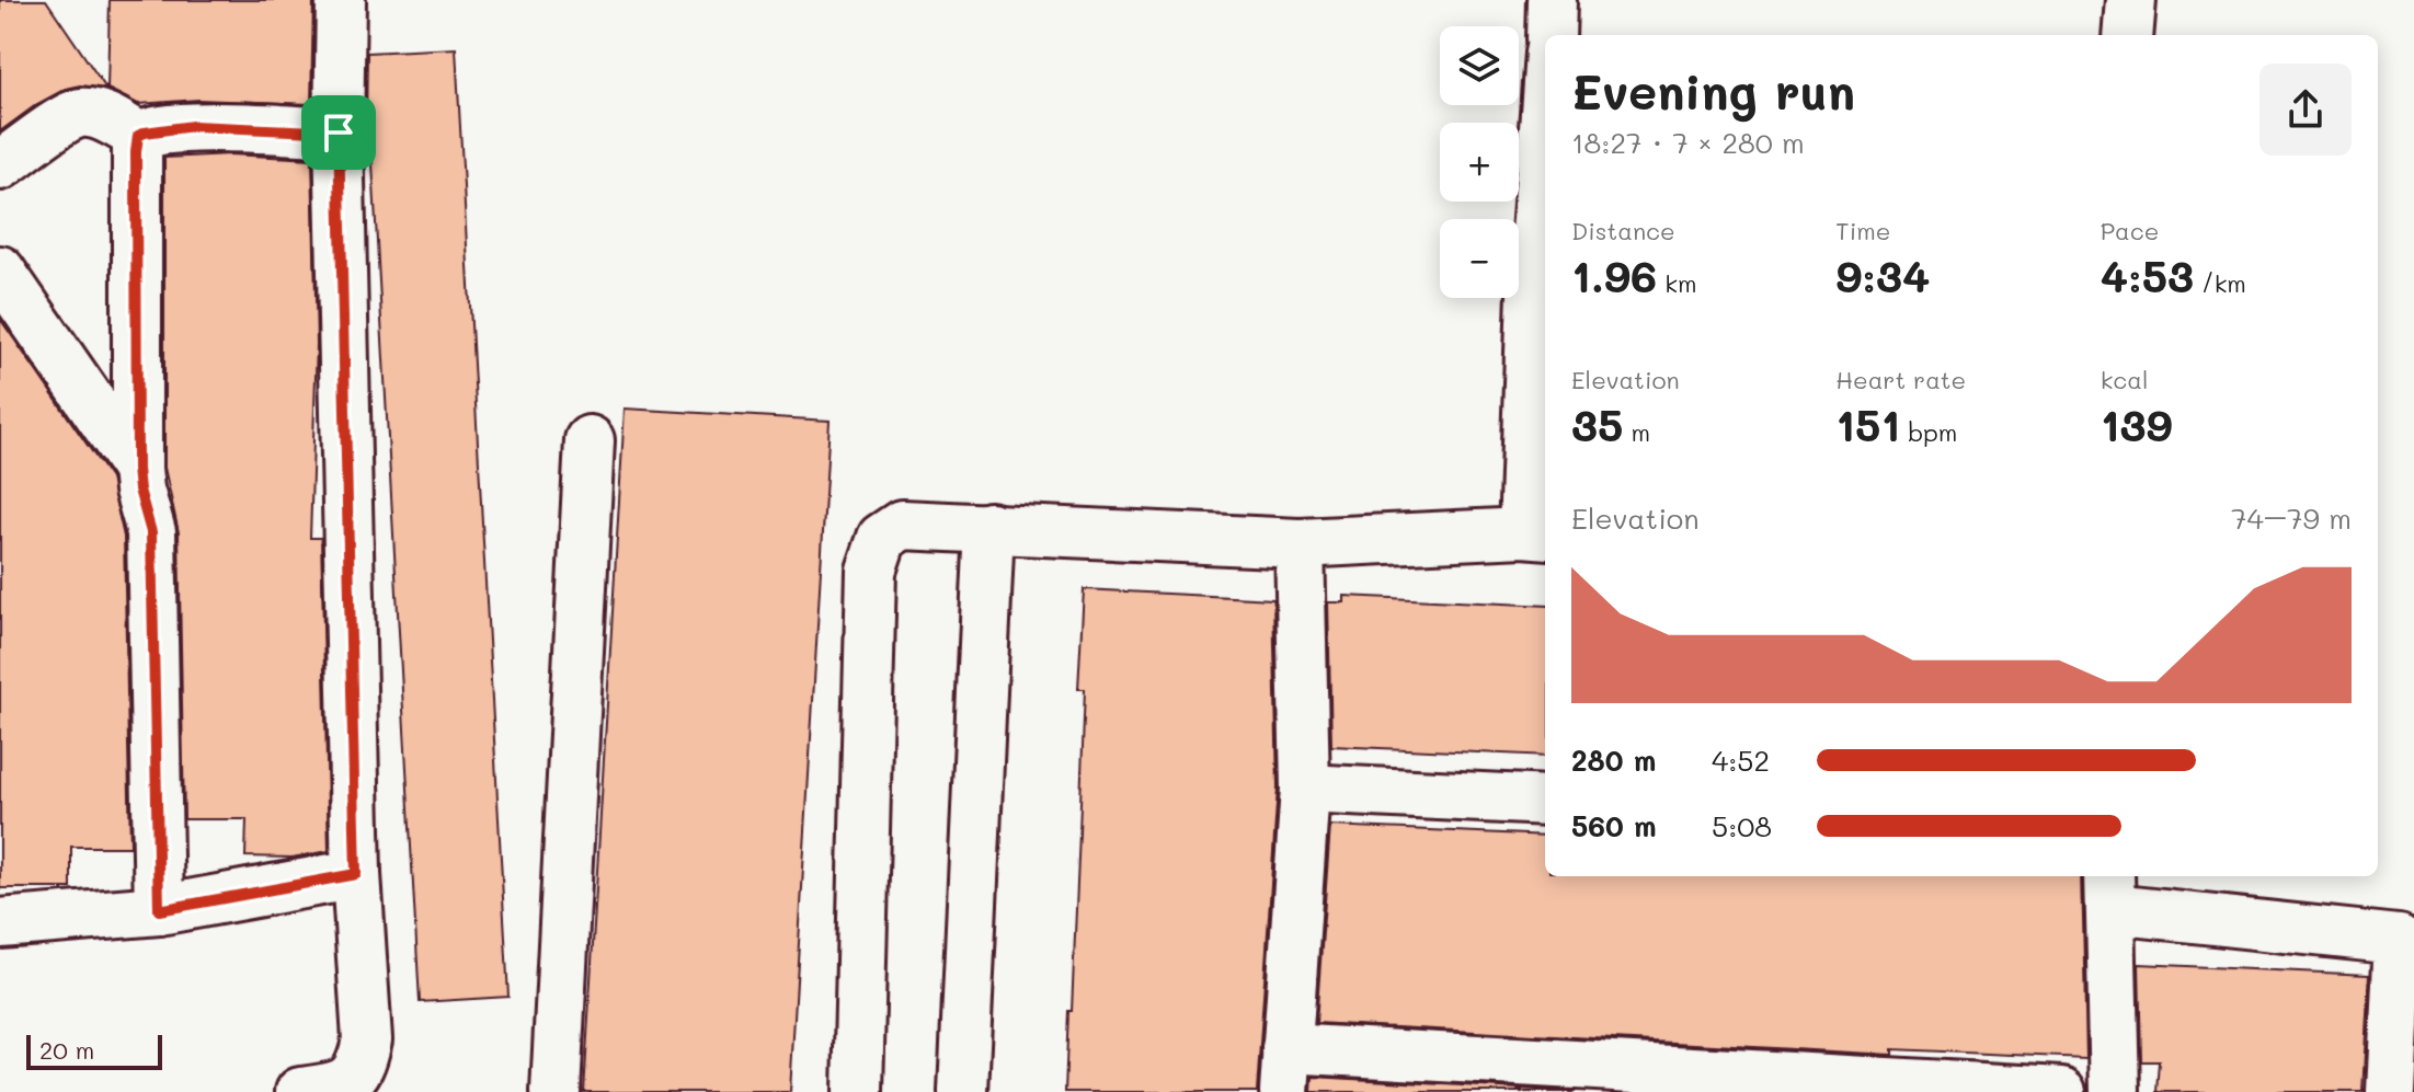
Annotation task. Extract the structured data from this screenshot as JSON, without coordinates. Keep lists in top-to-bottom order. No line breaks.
{"scale_bar":"20 m","page":{"map_buttons":["+","−"],"heading":["Evening run","18:27 · 7 × 280 m"],"stats":[["Distance","1.96 km"],["Time","9:34"],["Pace","4:53 /km"],["Elevation","35 m"],["Heart rate","151 bpm"],["kcal","139"]],"chart":["Elevation","74–79 m"],"list":[{"name":"280 m","note":"4:52"},{"name":"560 m","note":"5:08"}],"scale":"20 m"}}
